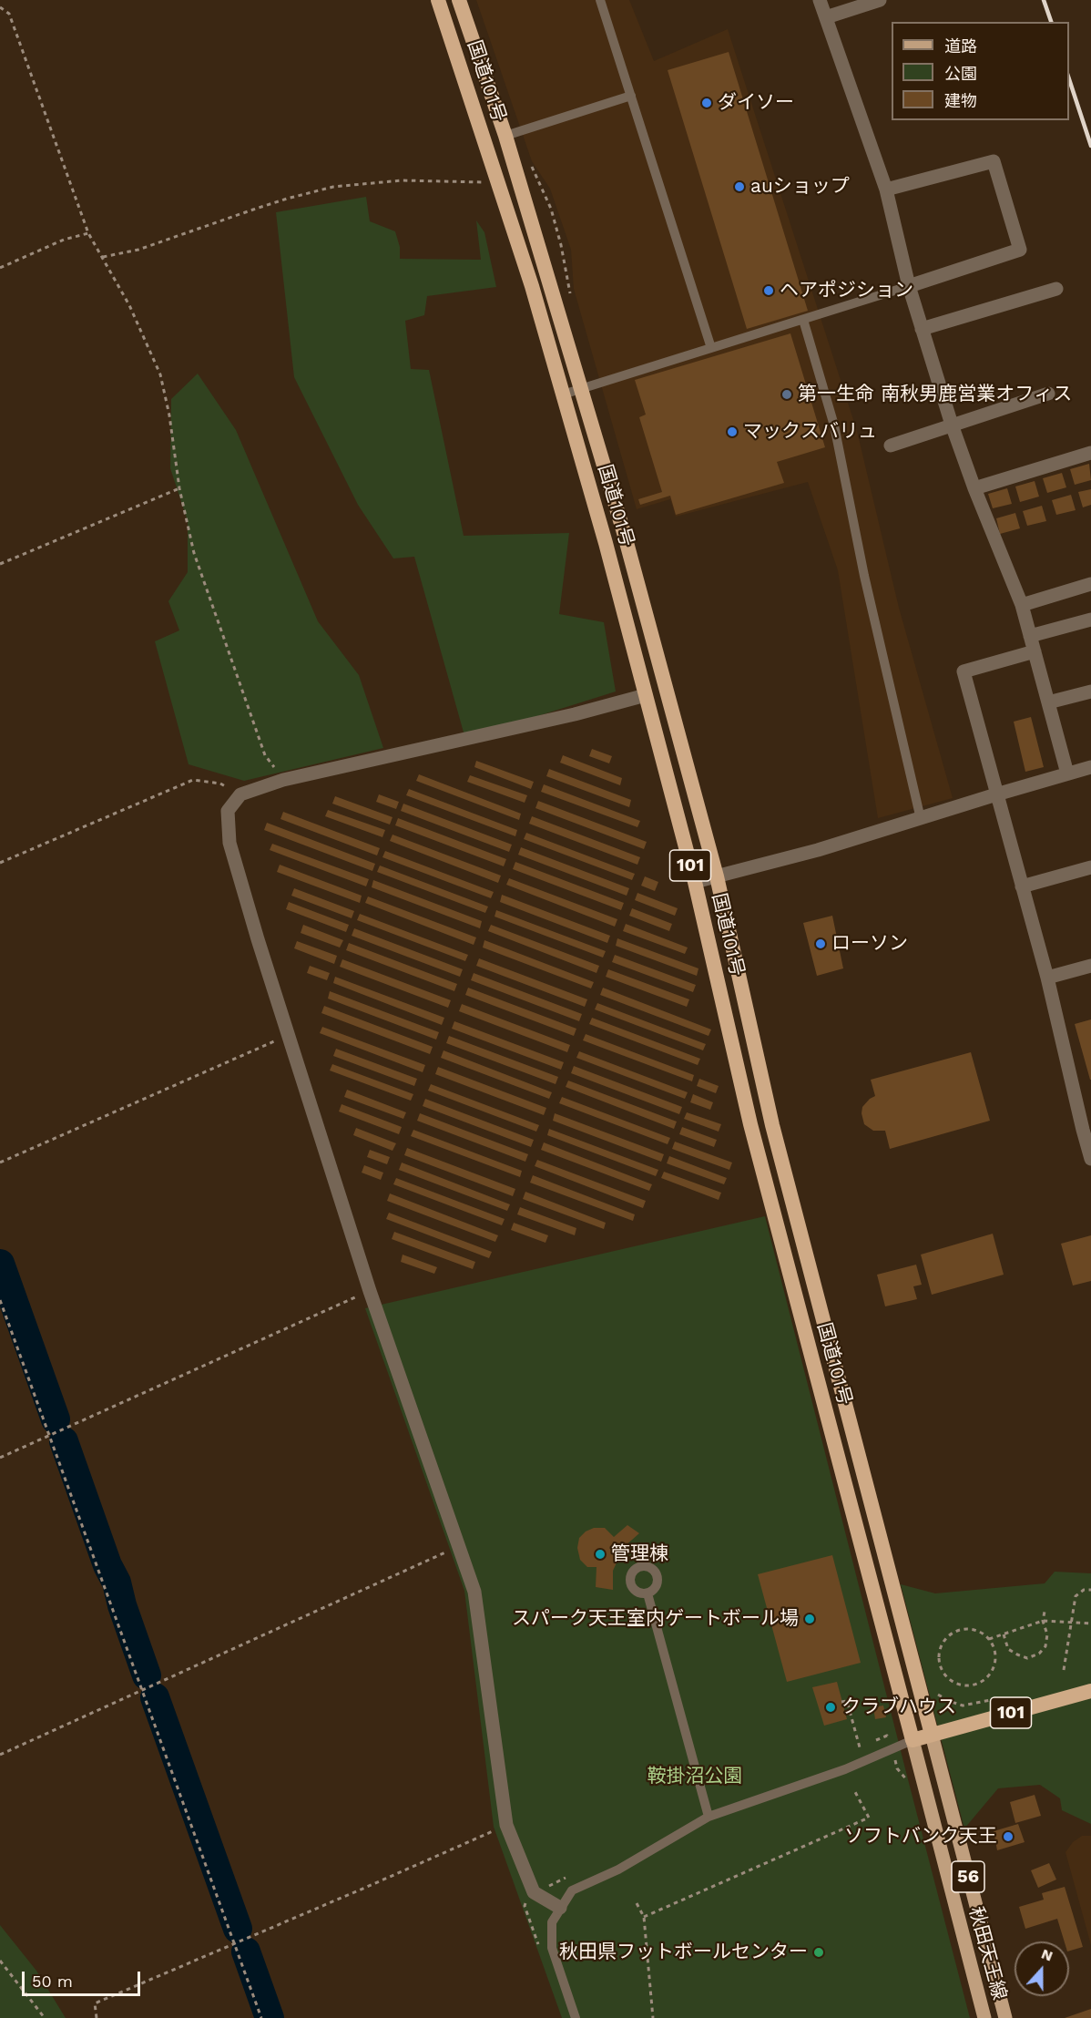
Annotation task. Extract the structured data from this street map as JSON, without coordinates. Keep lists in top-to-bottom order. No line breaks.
{"streets":{"highway":["国道101号","101"],"main road":["56","秋田天王線"]},"crossings":[["国道101号","101"],["国道101号","秋田天王線"],["101","秋田天王線"]],"parks":["鞍掛沼公園"],"places":["ダイソー","auショップ","ヘアポジション","第一生命 南秋男鹿営業オフィス","マックスバリュ","ローソン","管理棟","スパーク天王室内ゲートボール場","クラブハウス","ソフトバンク天王","秋田県フットボールセンター"],"legend":["道路","公園","建物"],"scale_bar":"50 m","north":"top"}
